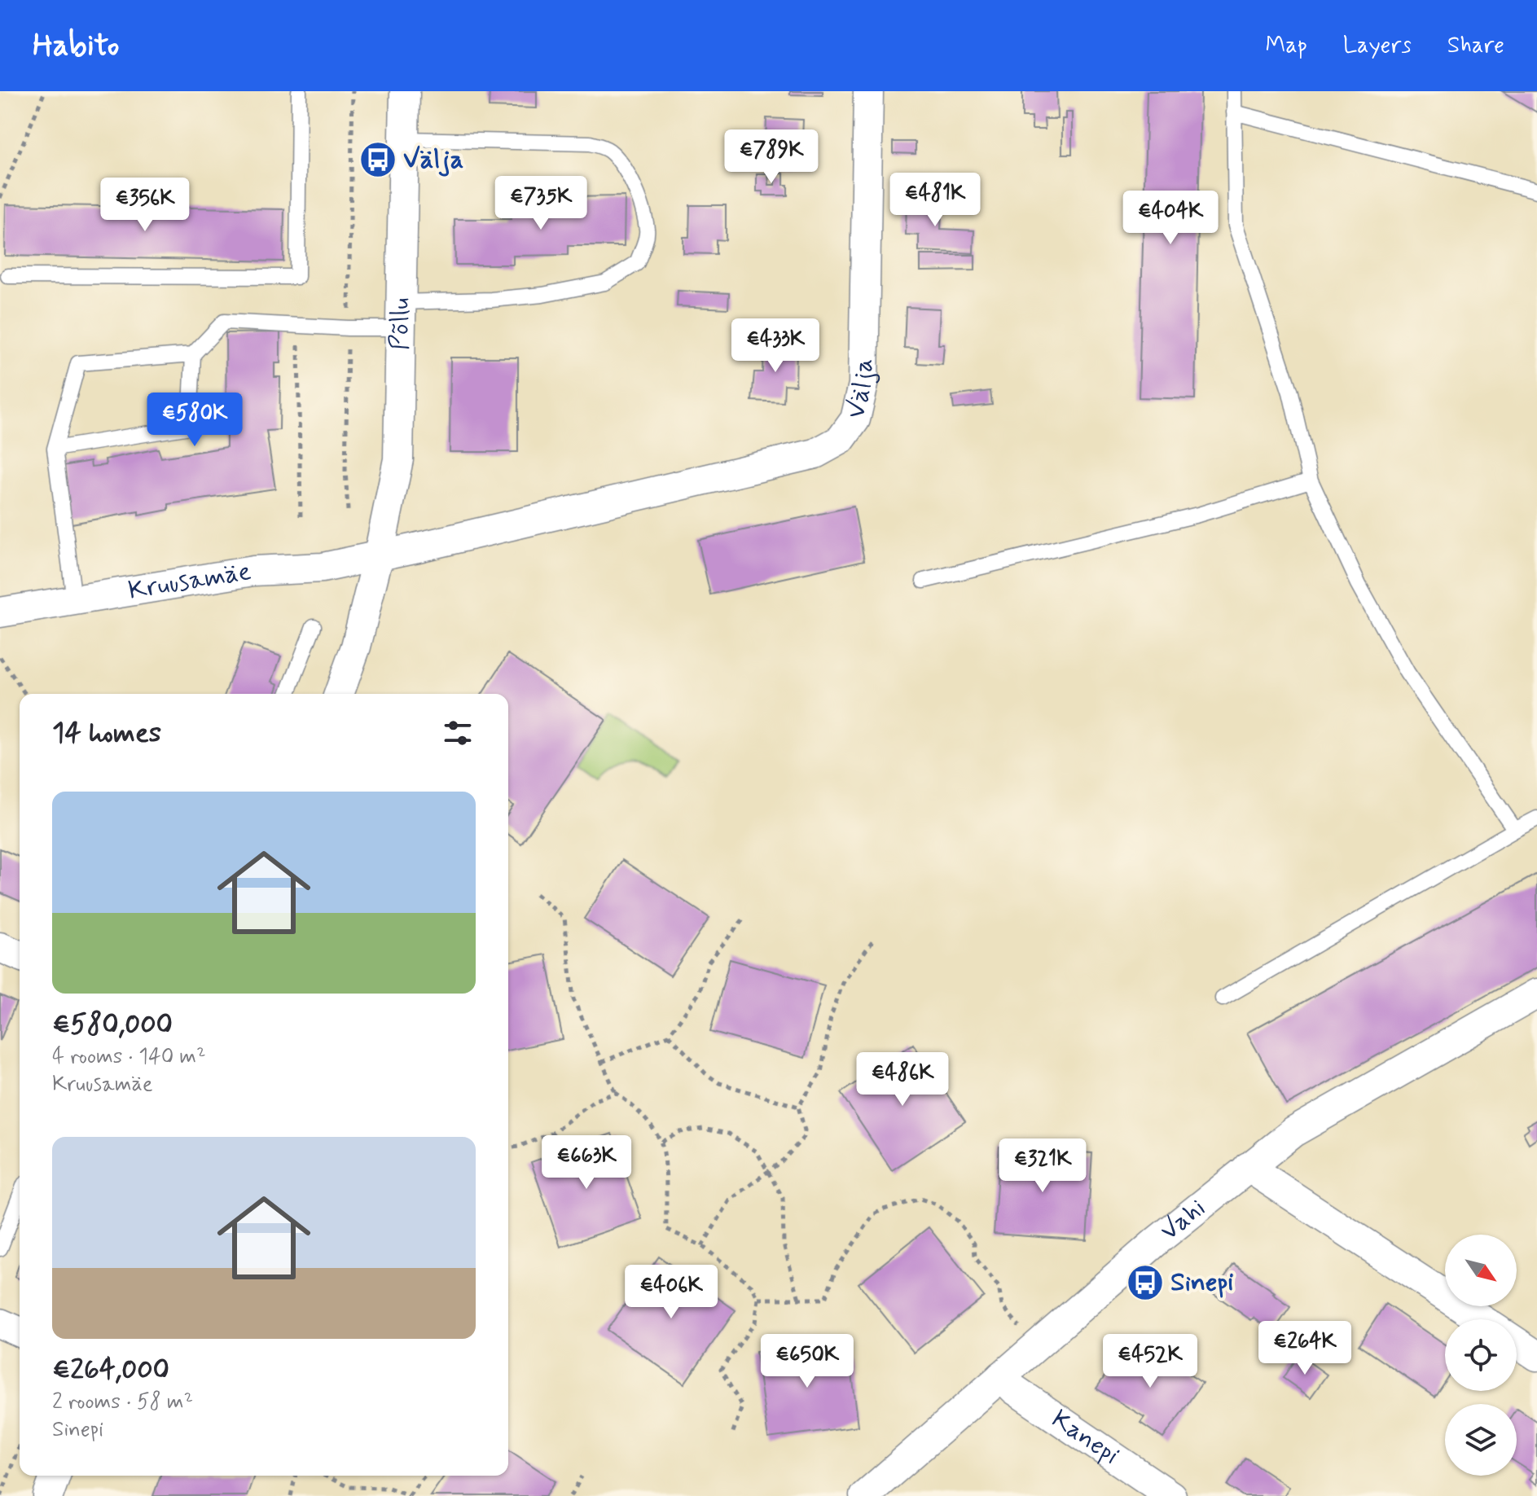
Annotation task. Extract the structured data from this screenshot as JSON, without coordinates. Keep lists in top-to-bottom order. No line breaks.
{"streets":{"street":["Põllu","Välja","Kruusamäe","Vahi","Kanepi"]},"crossings":[["Põllu","Välja"],["Põllu","Kruusamäe"],["Välja","Kruusamäe"],["Vahi","Kanepi"]],"places":{"bus stop":["Välja","Sinepi"]},"north":"bottom right","page":{"header":"Habito","nav":["Map","Layers","Share"],"price":["€789K","€481K","€735K","€356K","€404K","€433K","€580K","€486K","€663K","€321K","€406K","€264K","€650K","€452K"],"heading":"14 homes","list":[{"name":"€580,000","note":"4 rooms · 140 m² · Kruusamäe"},{"name":"€264,000","note":"2 rooms · 58 m² · Sinepi"}]}}
